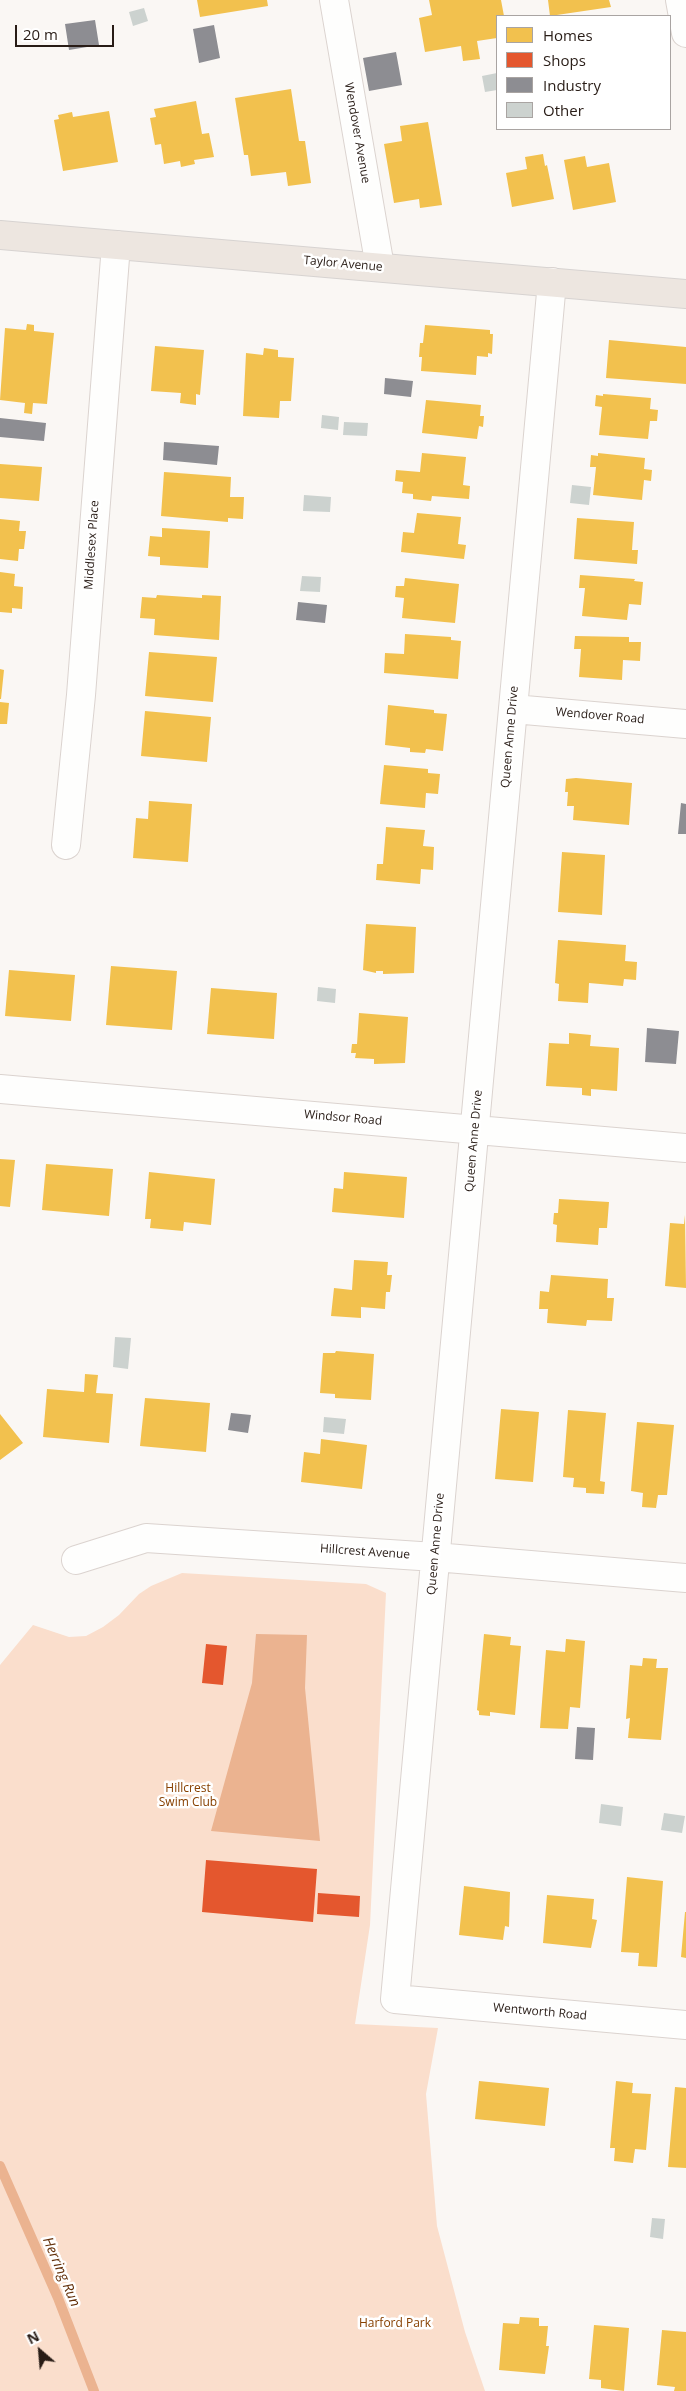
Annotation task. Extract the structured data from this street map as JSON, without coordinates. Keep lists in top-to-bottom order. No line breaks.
{"streets":{"main road":["Taylor Avenue"],"street":["Wendover Avenue","Middlesex Place","Wendover Road","Queen Anne Drive","Windsor Road","Hillcrest Avenue","Wentworth Road"]},"crossings":[["Wendover Avenue","Taylor Avenue"],["Taylor Avenue","Middlesex Place"],["Taylor Avenue","Queen Anne Drive"],["Wendover Road","Queen Anne Drive"],["Queen Anne Drive","Windsor Road"],["Queen Anne Drive","Hillcrest Avenue"],["Queen Anne Drive","Wentworth Road"]],"water":["Herring Run"],"parks":["Hillcrest Swim Club","Harford Park"],"legend":["Homes","Shops","Industry","Other"],"scale_bar":"20 m","north":"top left"}
